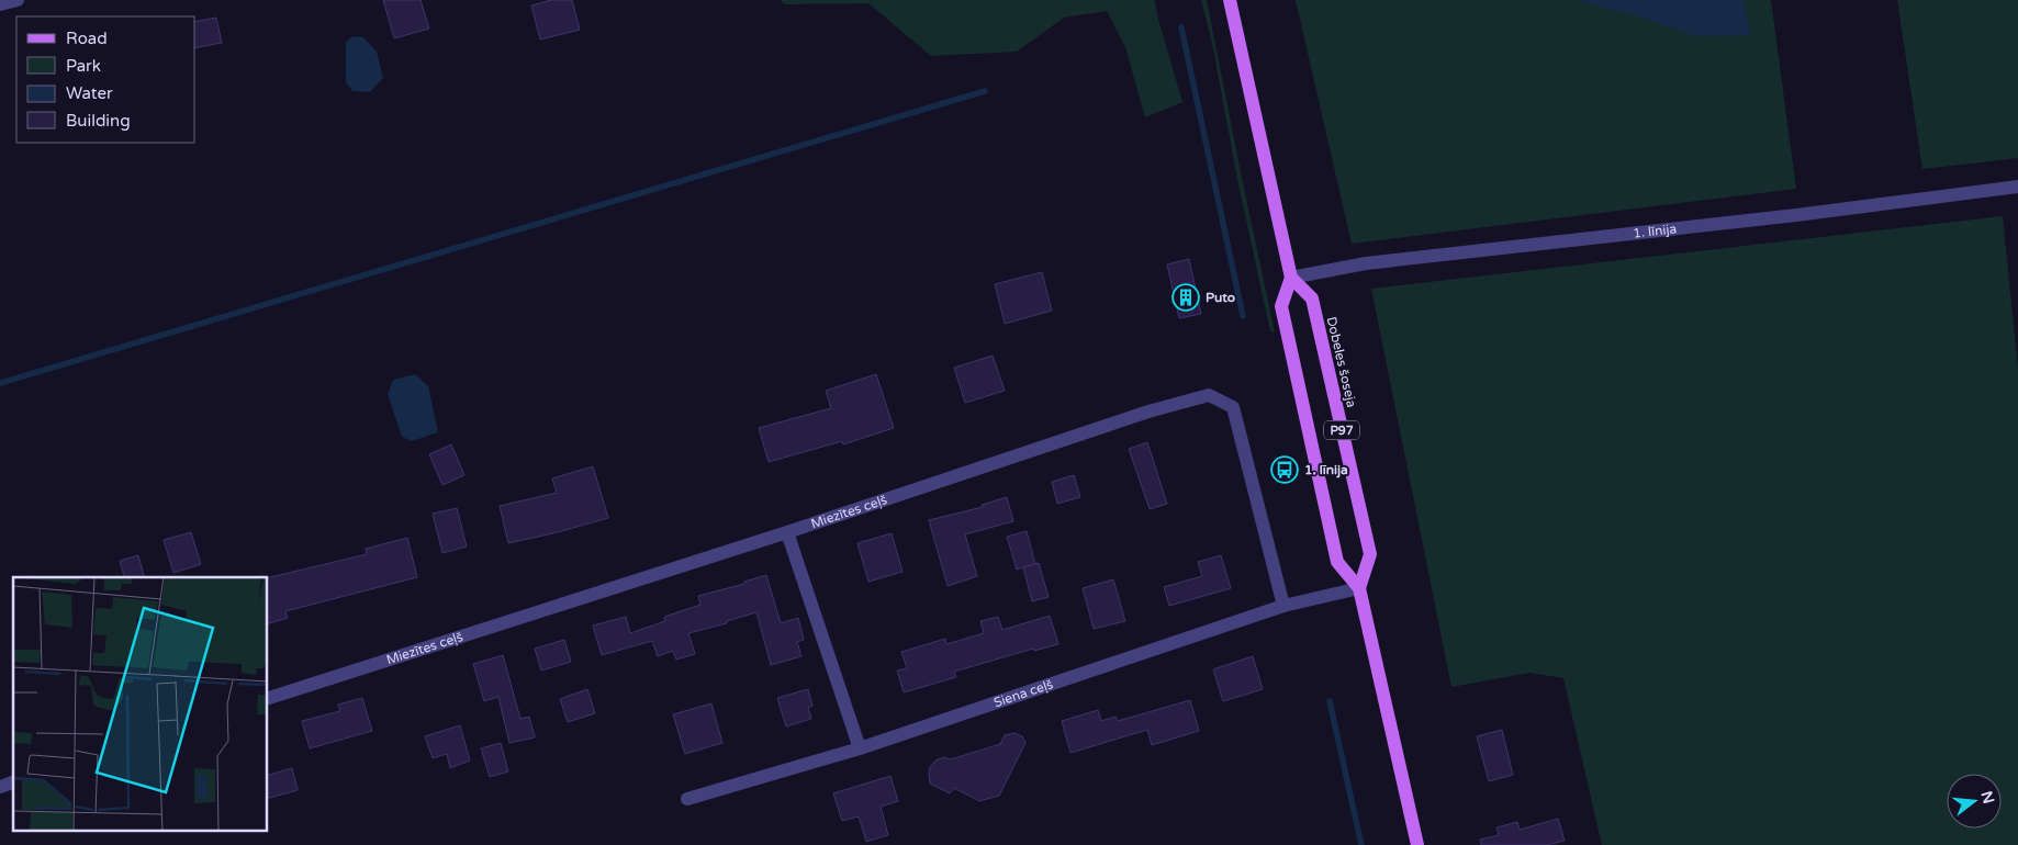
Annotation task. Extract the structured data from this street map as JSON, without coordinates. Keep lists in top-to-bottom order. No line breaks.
{"streets":{"main road":["Dobeles šoseja","P97"],"street":["1. līnija","Miezītes ceļš","Siena ceļš"]},"crossings":[["1. līnija","Dobeles šoseja"],["1. līnija","P97"],["Dobeles šoseja","P97"],["Dobeles šoseja","Siena ceļš"],["P97","Siena ceļš"],["Miezītes ceļš","Siena ceļš"]],"places":{"building":["Puto"],"bus stop":["1. līnija"]},"legend":["Road","Park","Water","Building"],"north":"right"}
